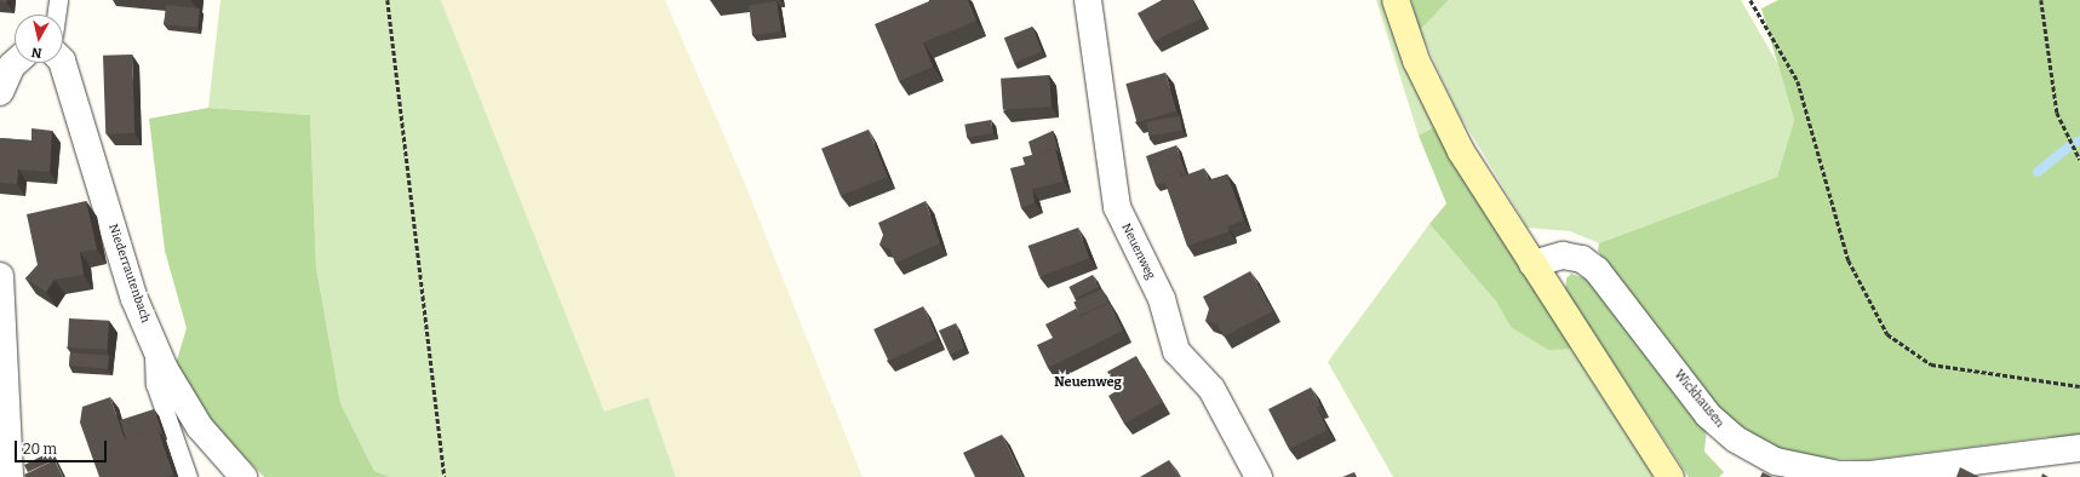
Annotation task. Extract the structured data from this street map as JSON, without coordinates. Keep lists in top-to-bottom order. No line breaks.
{"streets":{"street":["Neuenweg","Niederrautenbach","Wickhausen"]},"districts":["Neuenweg"],"scale_bar":"20 m","north":"bottom"}
